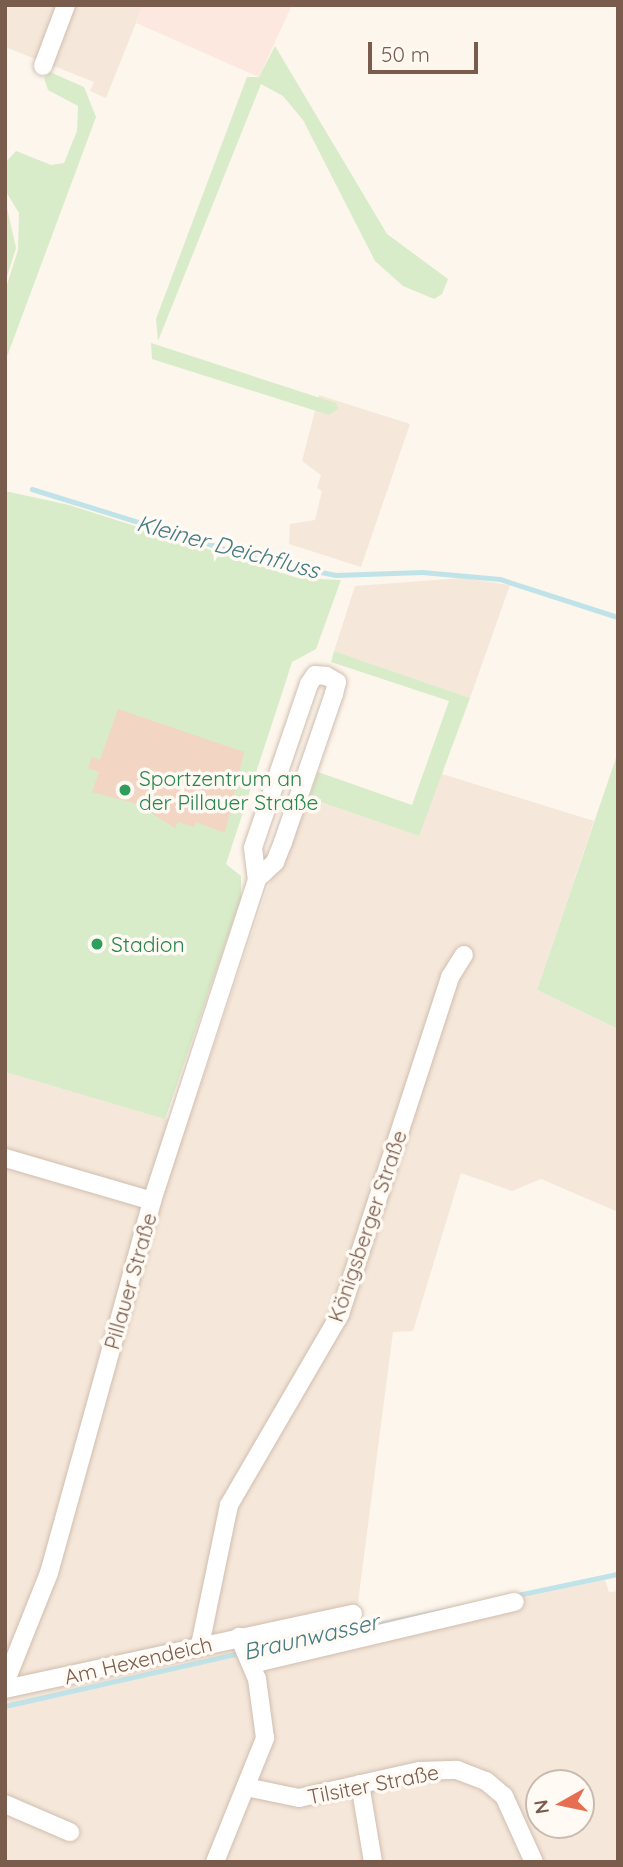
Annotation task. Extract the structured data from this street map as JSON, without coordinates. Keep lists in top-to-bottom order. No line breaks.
{"streets":{"street":["Königsberger Straße","Pillauer Straße","Am Hexendeich","Tilsiter Straße"]},"crossings":[["Königsberger Straße","Am Hexendeich"]],"water":["Kleiner Deichfluss","Braunwasser"],"places":["Sportzentrum an der Pillauer Straße","Stadion"],"scale_bar":"50 m","north":"left"}
